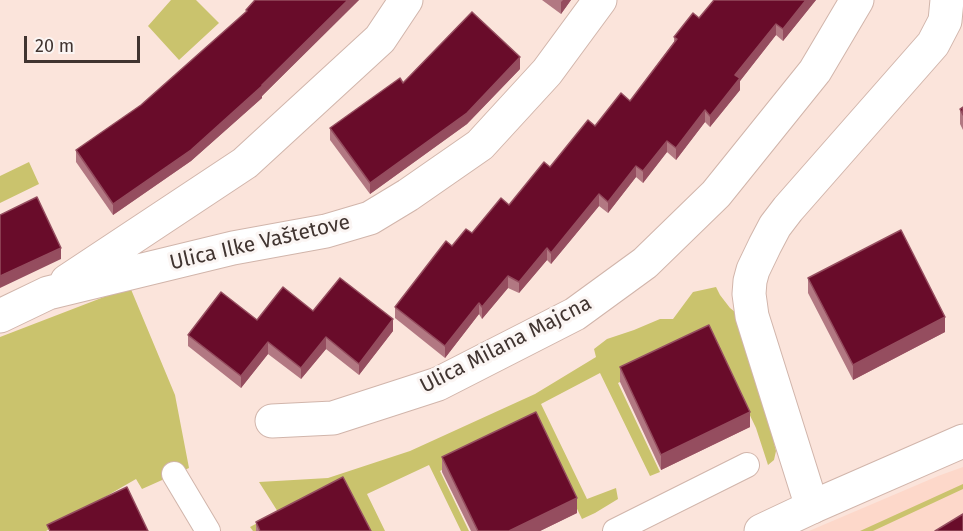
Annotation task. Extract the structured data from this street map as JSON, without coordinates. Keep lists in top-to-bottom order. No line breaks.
{"streets":{"street":["Ulica Ilke Vaštetove","Ulica Milana Majcna"]},"scale_bar":"20 m"}
